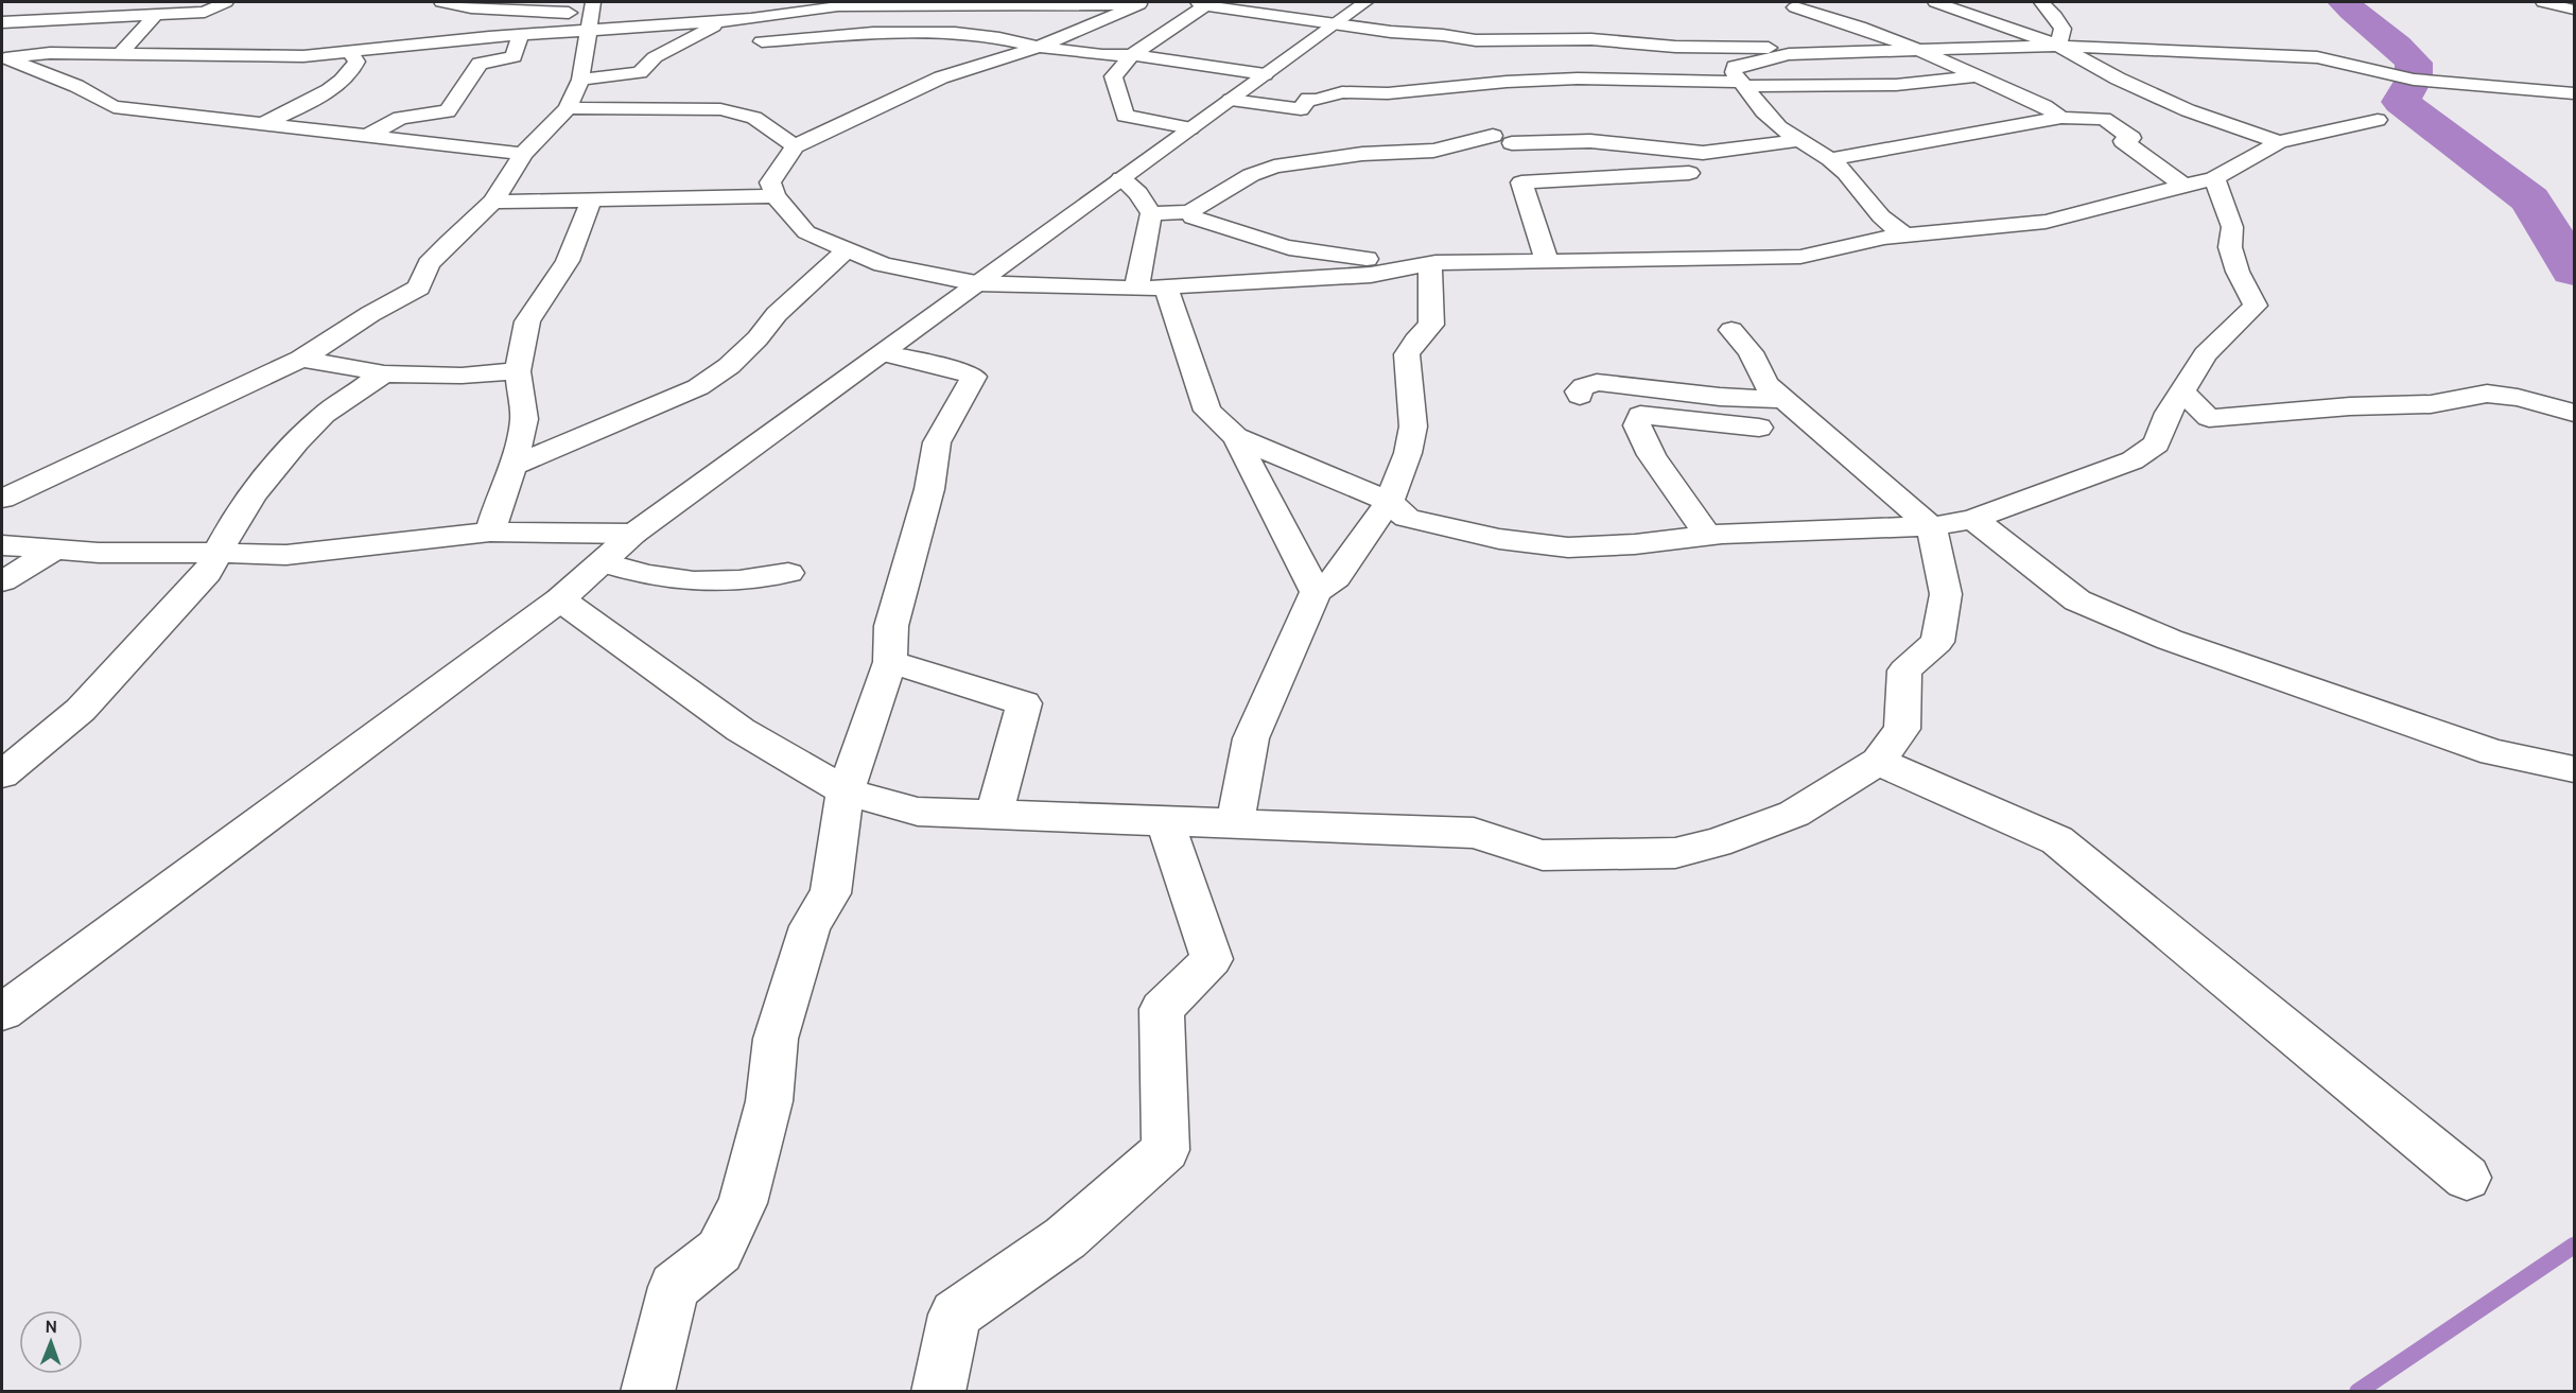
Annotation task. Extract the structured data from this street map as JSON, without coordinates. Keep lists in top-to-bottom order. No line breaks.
{"north":"top"}
